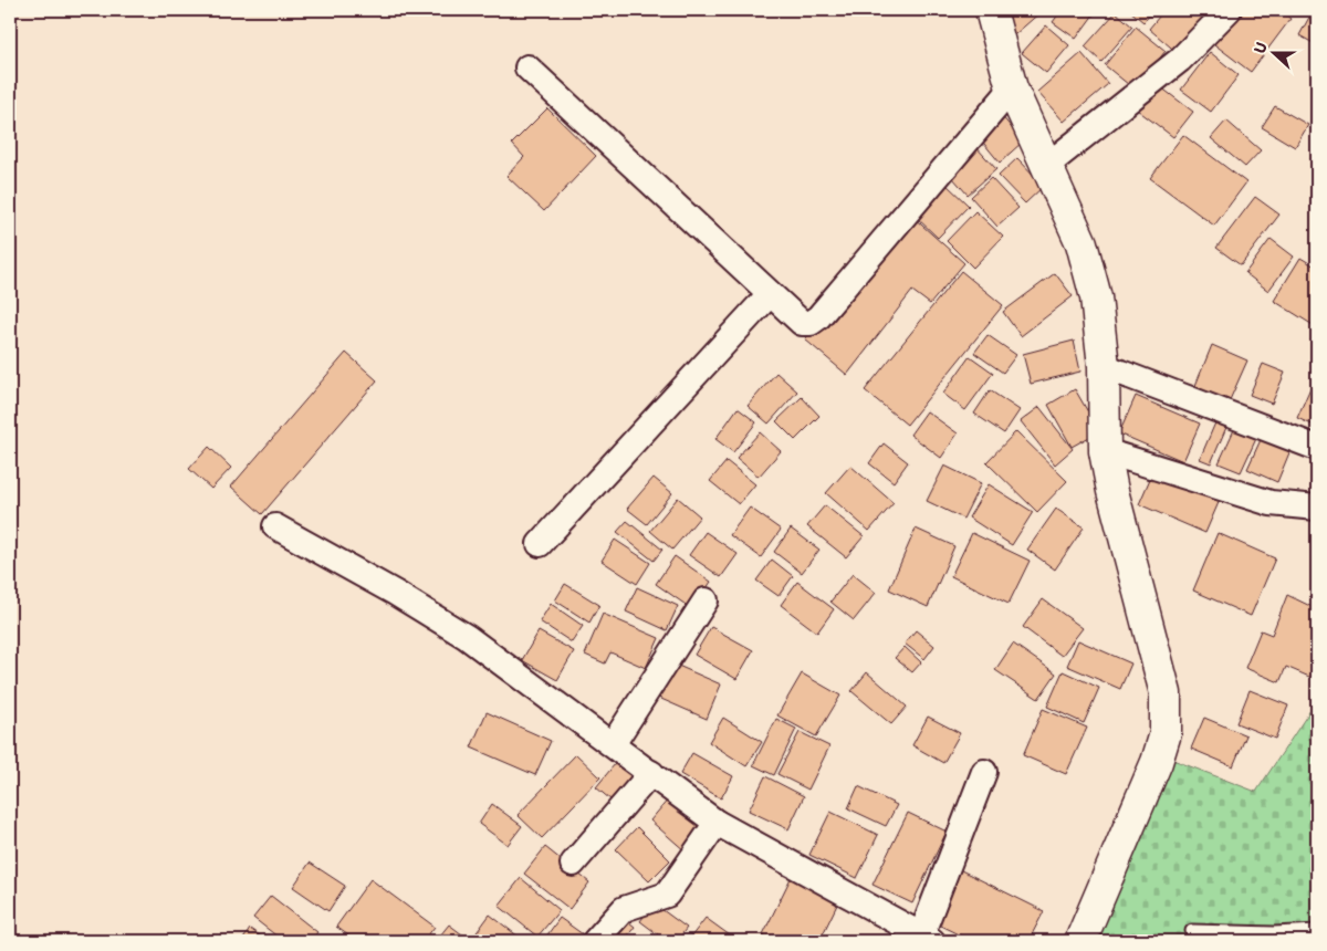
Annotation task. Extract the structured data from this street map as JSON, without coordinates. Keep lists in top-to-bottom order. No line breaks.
{"north":"left"}
